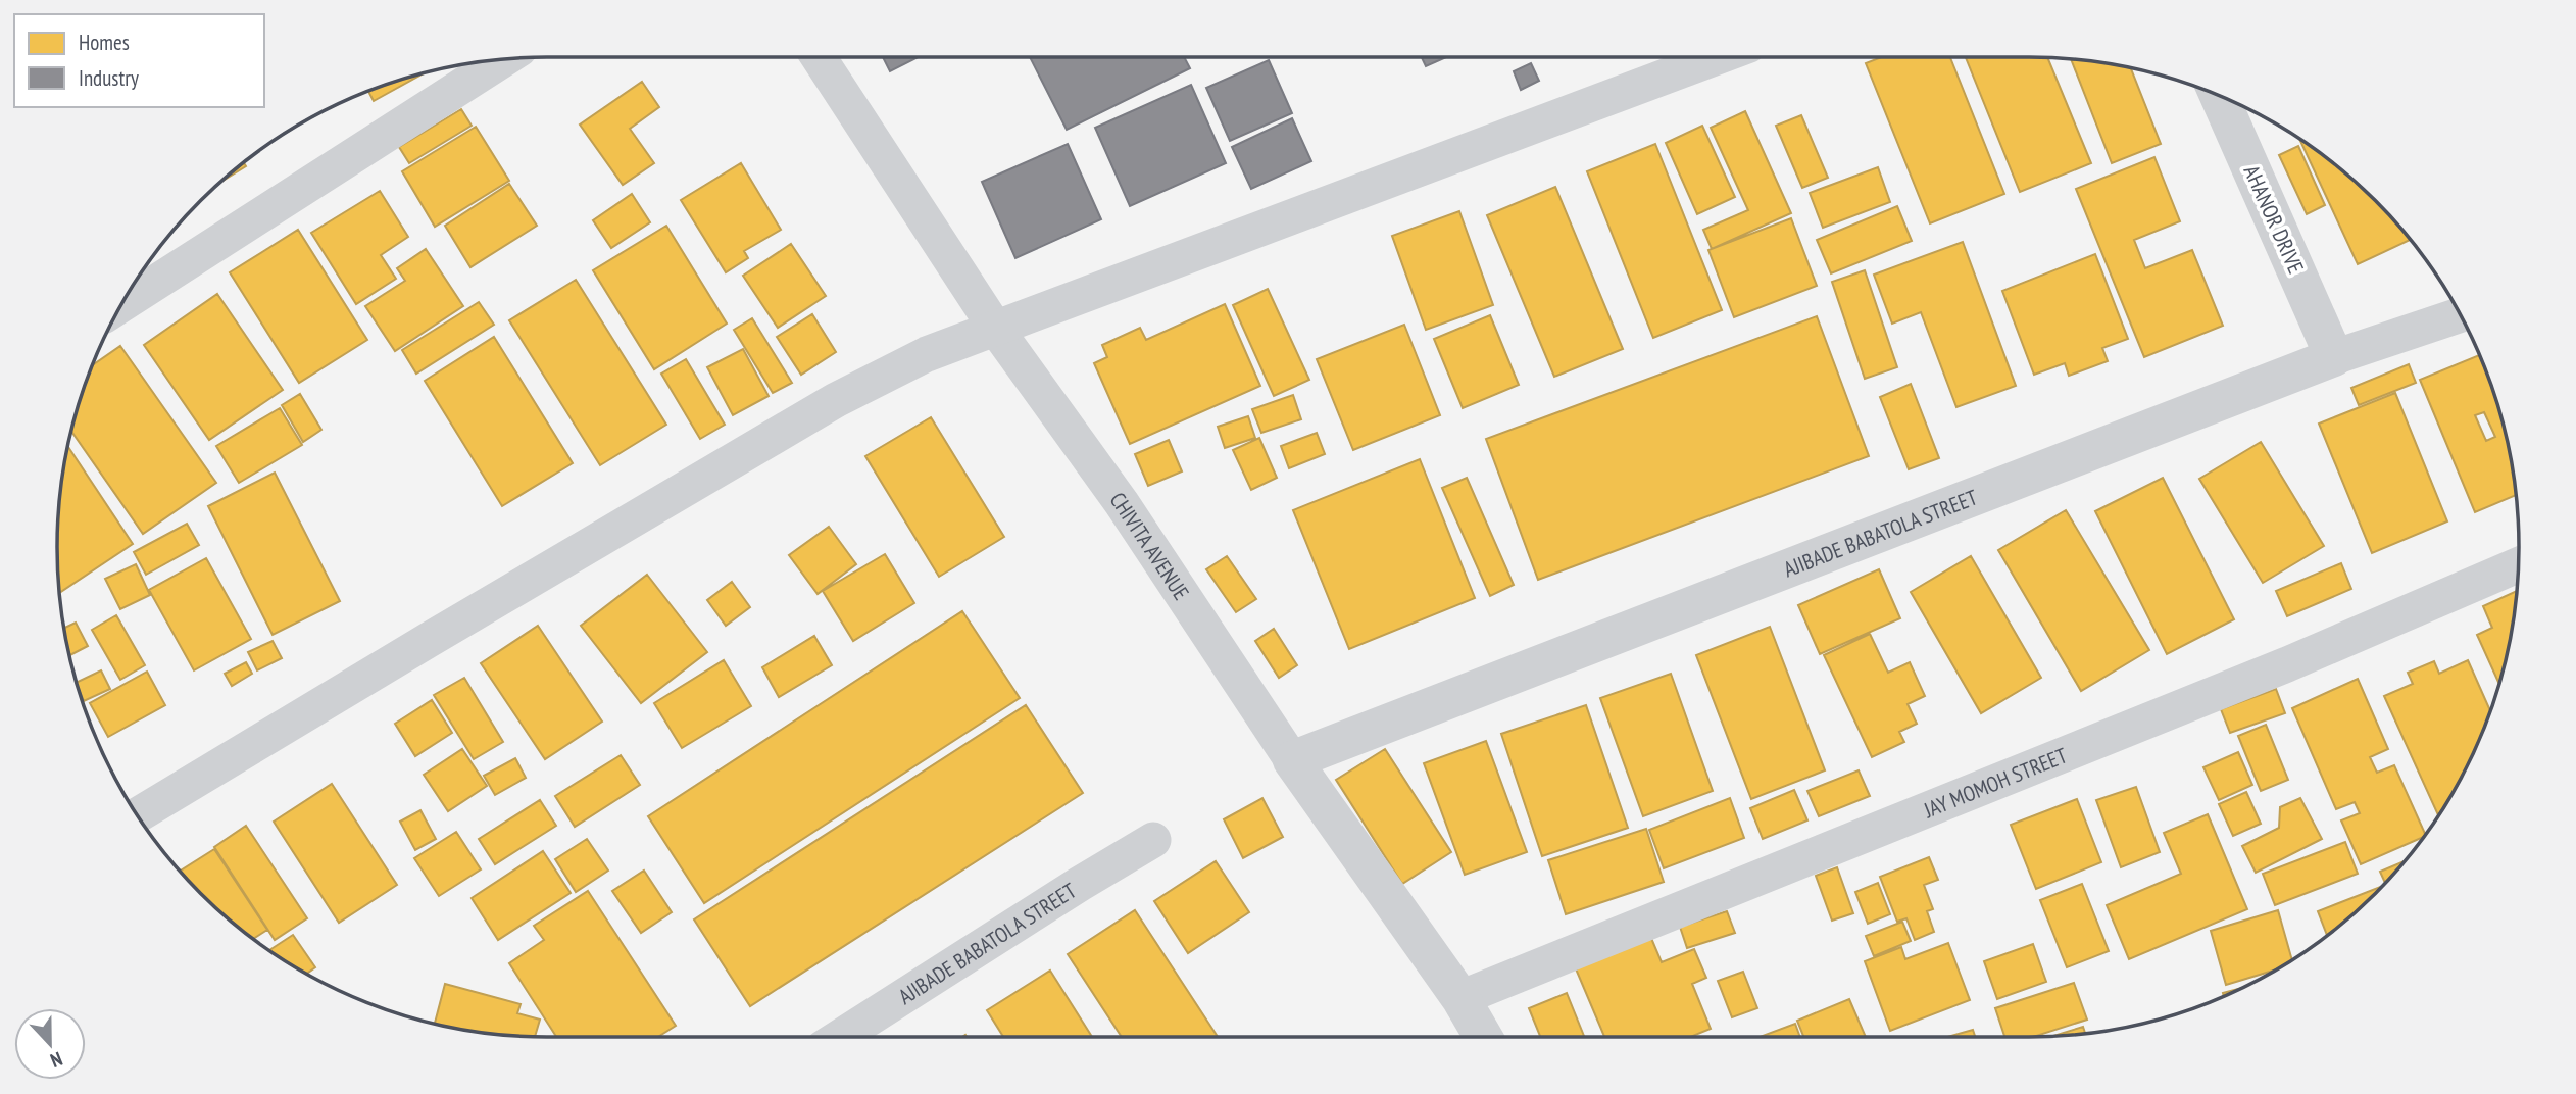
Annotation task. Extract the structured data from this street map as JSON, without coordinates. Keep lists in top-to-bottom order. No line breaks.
{"streets":{"street":["AHANOR DRIVE","AJIBADE BABATOLA STREET","CHIVITA AVENUE","JAY MOMOH STREET"]},"crossings":[["AHANOR DRIVE","AJIBADE BABATOLA STREET"],["AJIBADE BABATOLA STREET","CHIVITA AVENUE"],["CHIVITA AVENUE","JAY MOMOH STREET"]],"legend":["Homes","Industry"],"north":"bottom"}
